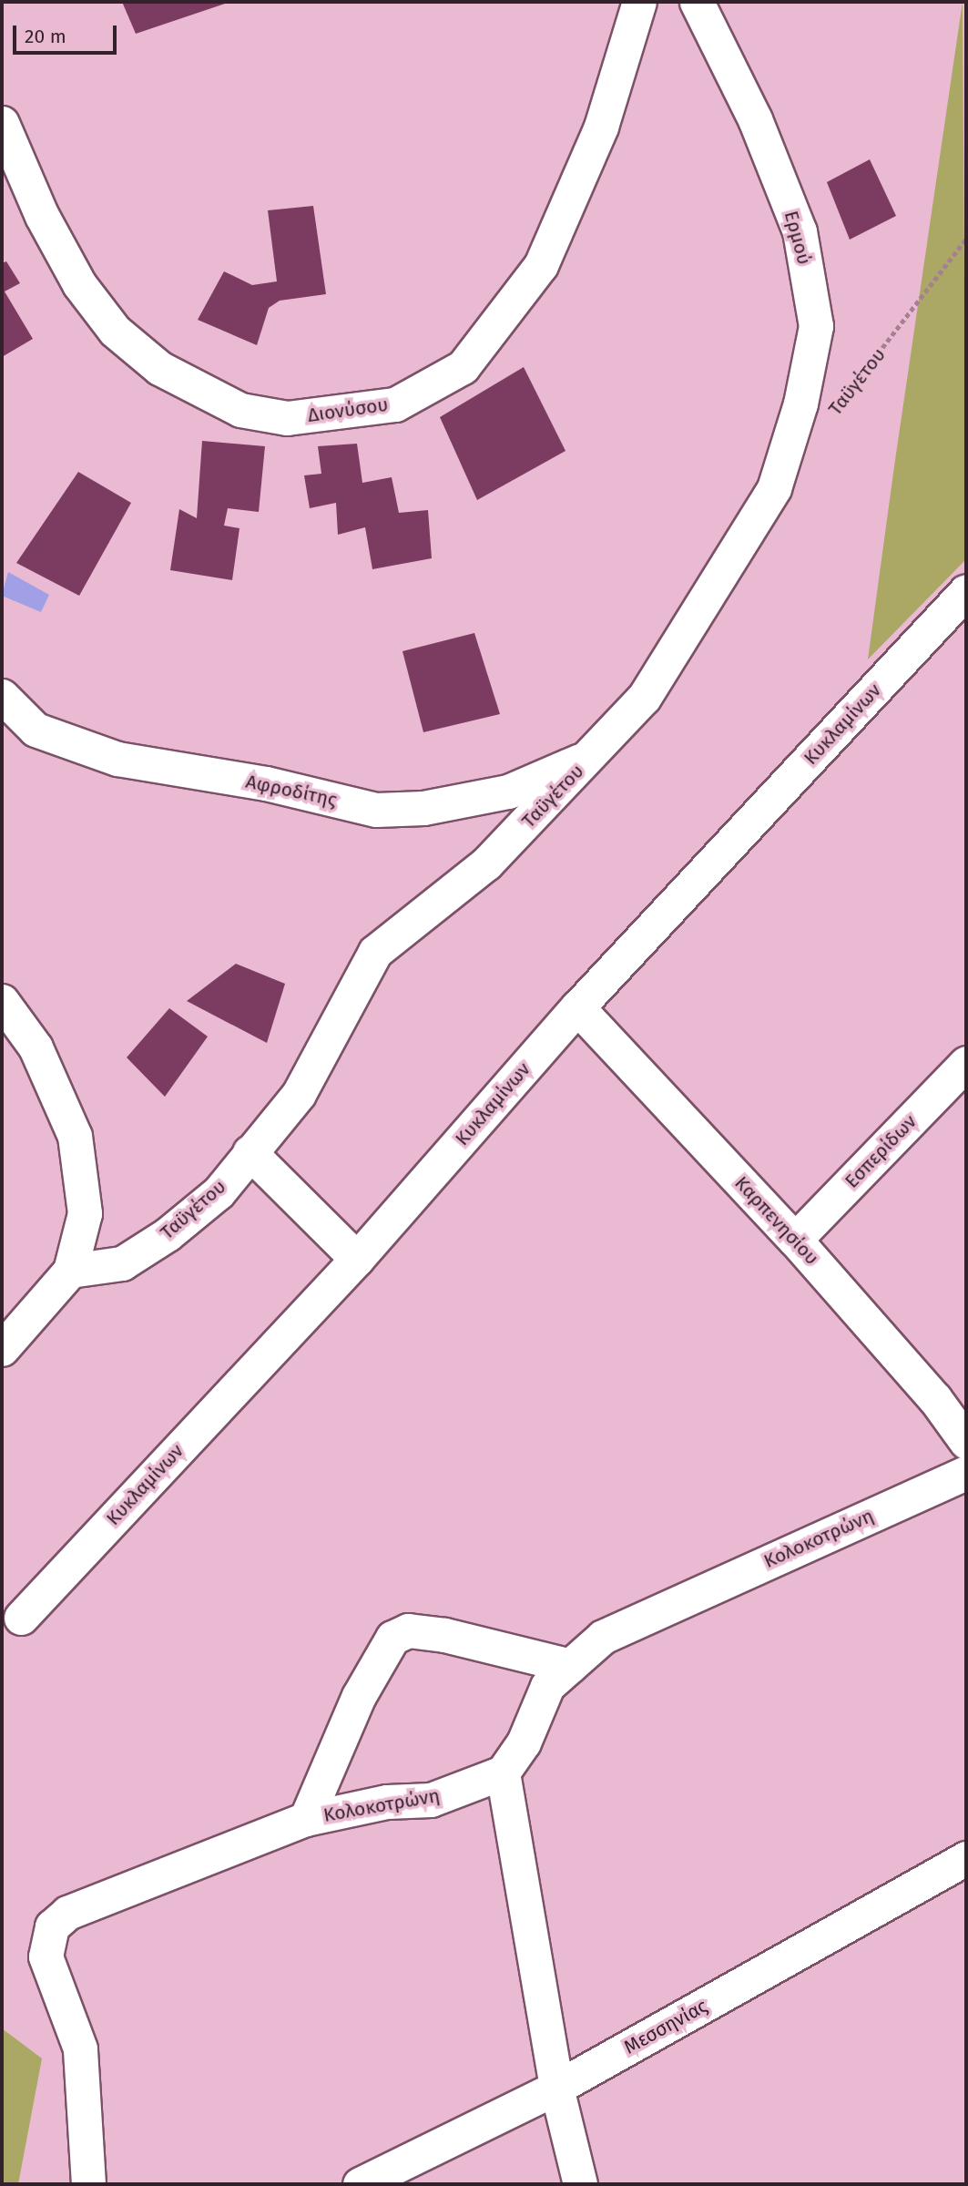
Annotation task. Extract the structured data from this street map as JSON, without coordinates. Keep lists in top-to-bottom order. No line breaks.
{"streets":{"street":["Ερμού","Ταϋγέτου","Διονύσου","Κυκλαμίνων","Αφροδίτης","Εσπερίδων","Καρπενησίου","Κολοκοτρώνη","Μεσσηνίας"]},"crossings":[["Ερμού","Ταϋγέτου"],["Ταϋγέτου","Αφροδίτης"],["Κυκλαμίνων","Καρπενησίου"],["Εσπερίδων","Καρπενησίου"]],"scale_bar":"20 m"}
